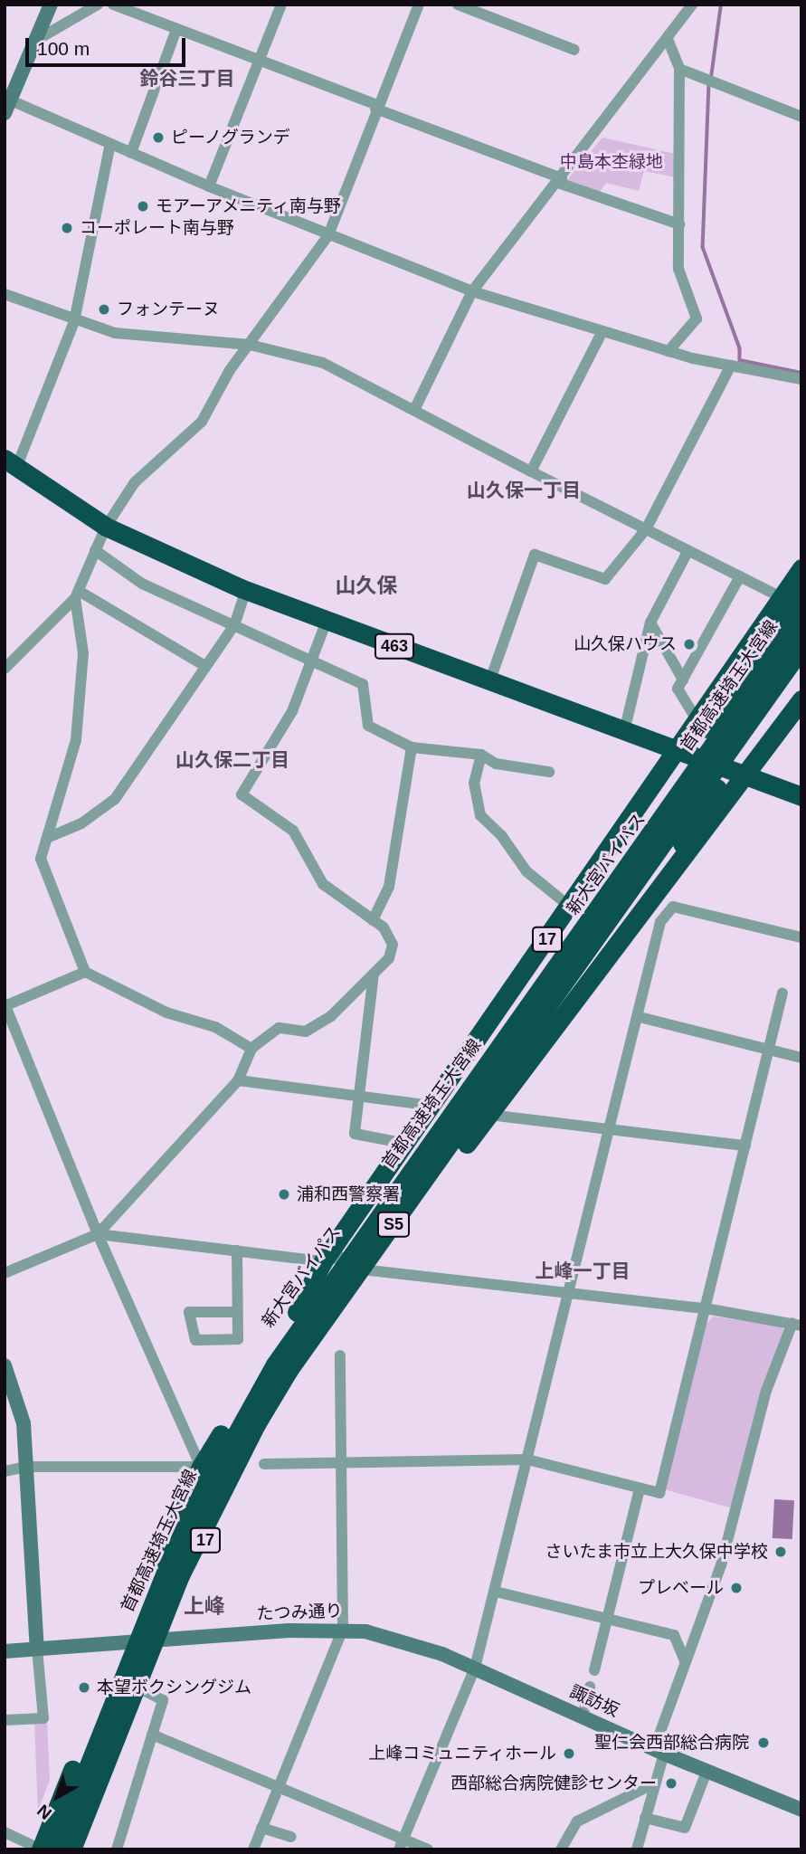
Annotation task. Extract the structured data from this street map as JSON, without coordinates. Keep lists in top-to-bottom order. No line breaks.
{"streets":{"highway":["463","首都高速埼玉大宮線","新大宮バイパス","17","S5"],"main road":["たつみ通り","諏訪坂"]},"crossings":[["463","17"],["新大宮バイパス","17"],["新大宮バイパス","たつみ通り"],["たつみ通り","諏訪坂"]],"districts":["鈴谷三丁目","山久保一丁目","山久保","山久保二丁目","上峰一丁目","上峰"],"parks":["中島本杢緑地"],"places":["ピーノグランデ","モアーアメニティ南与野","コーポレート南与野","フォンテーヌ","山久保ハウス","浦和西警察署","さいたま市立上大久保中学校","プレベール","本望ボクシングジム","聖仁会西部総合病院","上峰コミュニティホール","西部総合病院健診センター"],"scale_bar":"100 m","north":"bottom left"}
